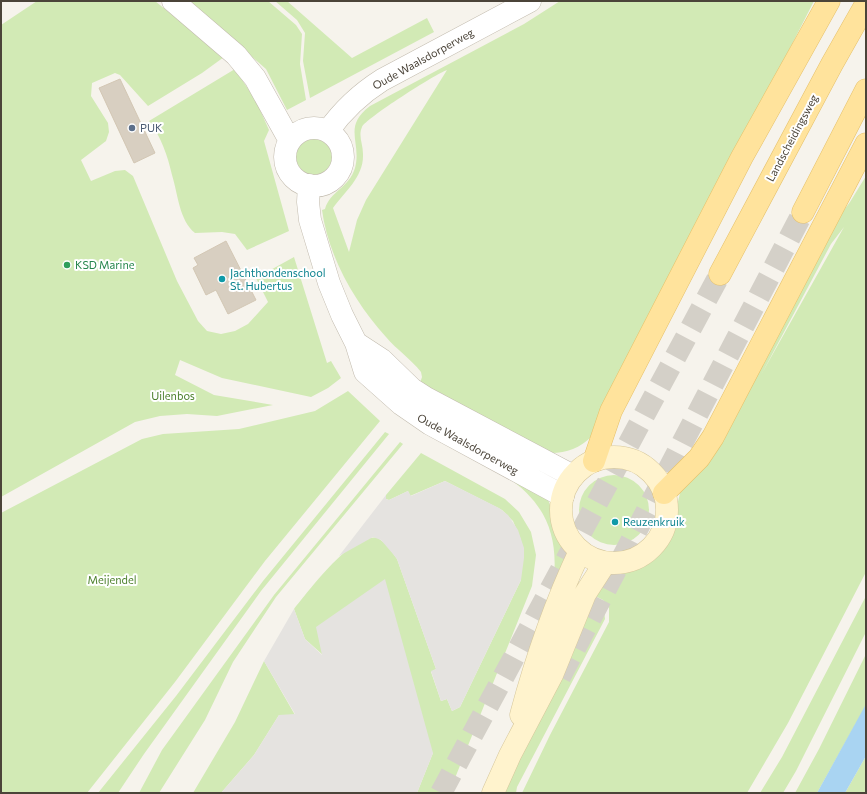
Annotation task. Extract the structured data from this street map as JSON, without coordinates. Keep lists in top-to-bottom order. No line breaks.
{"streets":{"main road":["Landscheidingsweg"],"street":["Oude Waalsdorperweg"]},"parks":["Uilenbos","Meijendel"],"places":["PUK","KSD Marine","Jachthondenschool St. Hubertus","Reuzenkruik"]}
